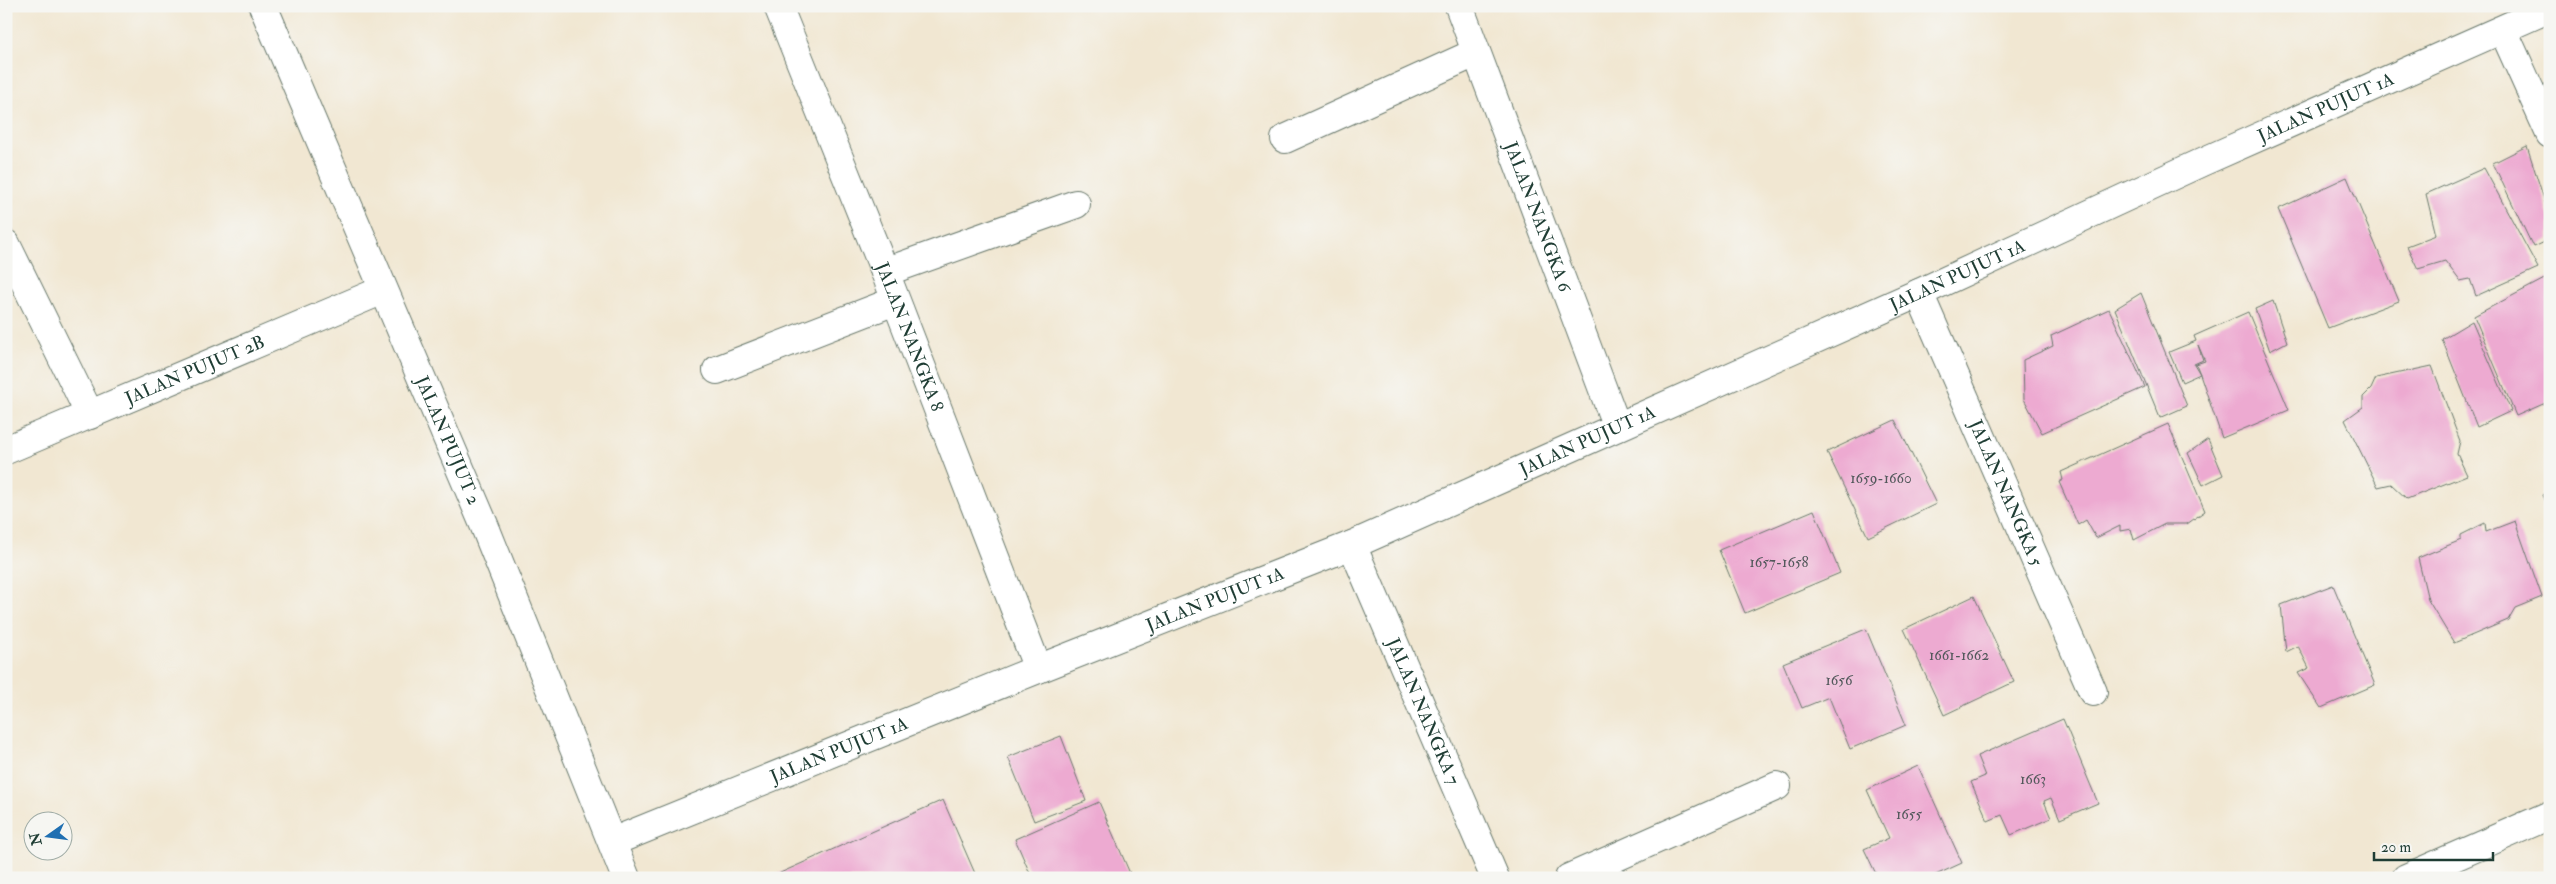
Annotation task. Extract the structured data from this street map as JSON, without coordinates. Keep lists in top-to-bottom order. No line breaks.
{"streets":{"main road":["JALAN PUJUT 1A","JALAN NANGKA 6","JALAN NANGKA 8","JALAN PUJUT 2B","JALAN PUJUT 2","JALAN NANGKA 5","JALAN NANGKA 7"]},"crossings":[["JALAN PUJUT 1A","JALAN NANGKA 6"],["JALAN PUJUT 1A","JALAN NANGKA 8"],["JALAN PUJUT 1A","JALAN PUJUT 2"],["JALAN PUJUT 1A","JALAN NANGKA 5"],["JALAN PUJUT 1A","JALAN NANGKA 7"],["JALAN PUJUT 2B","JALAN PUJUT 2"]],"house_numbers":["1659-1660","1657-1658","1661-1662","1656","1663","1655"],"scale_bar":"20 m","north":"left"}
